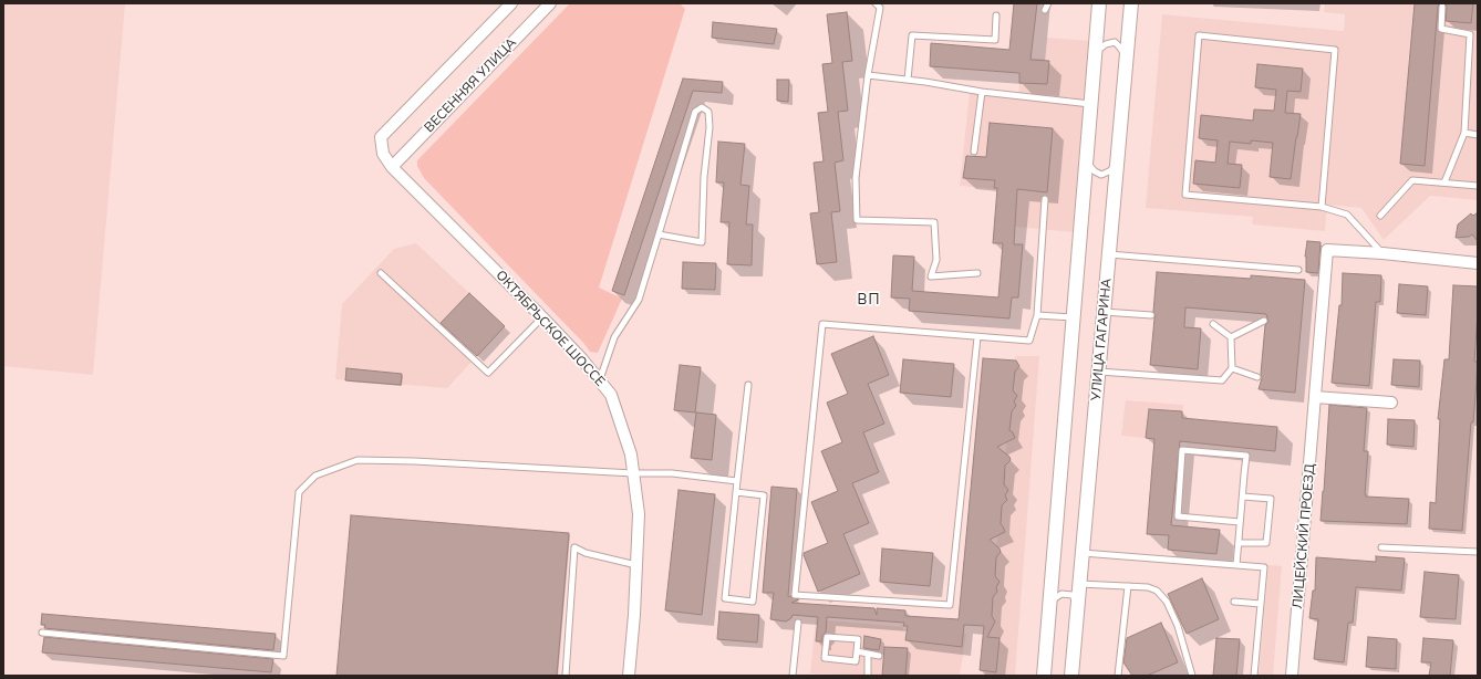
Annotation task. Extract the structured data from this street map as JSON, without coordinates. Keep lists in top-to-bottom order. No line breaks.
{"streets":{"street":["ВЕСЕННЯЯ УЛИЦА","ОКТЯБРЬСКОЕ ШОССЕ","УЛИЦА ГАГАРИНА","ЛИЦЕЙСКИЙ ПРОЕЗД"]},"crossings":[["ВЕСЕННЯЯ УЛИЦА","ОКТЯБРЬСКОЕ ШОССЕ"]],"districts":["ВП"]}
